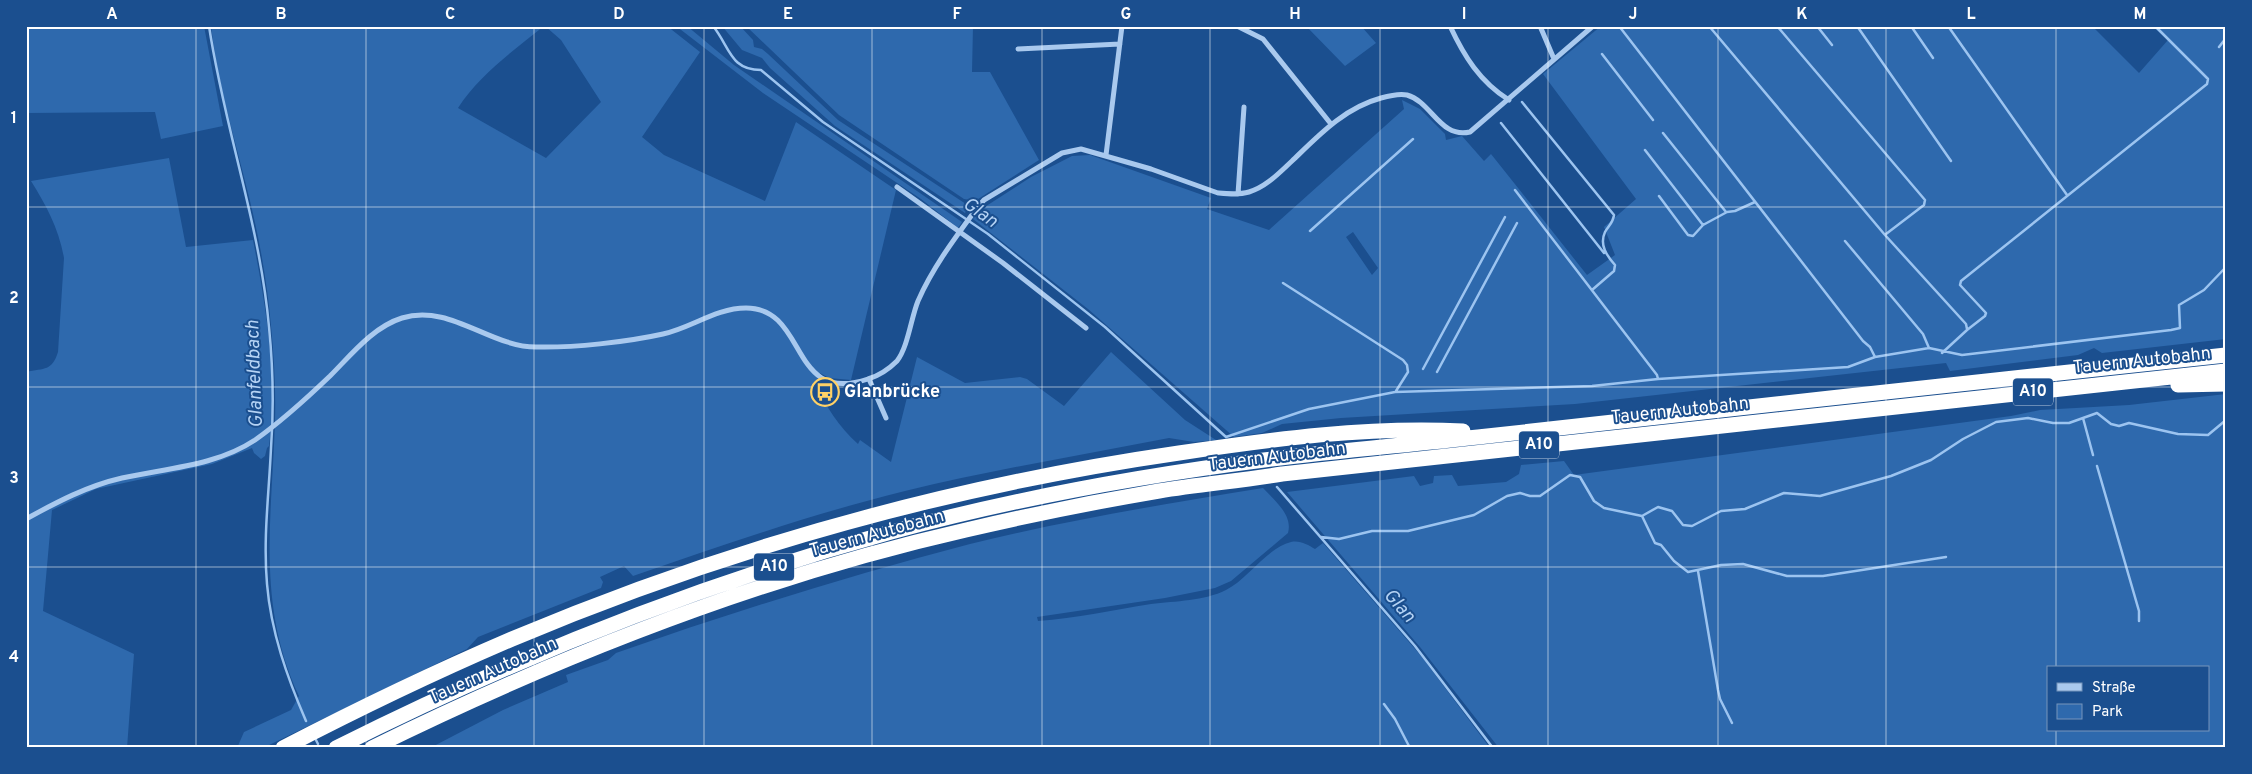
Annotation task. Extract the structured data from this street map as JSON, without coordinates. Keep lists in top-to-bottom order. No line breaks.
{"streets":{"highway":["Tauern Autobahn","A10"]},"crossings":[["Tauern Autobahn","A10"]],"water":["Glan","Glanfeldbach"],"places":{"bus stop":["Glanbrücke"]},"legend":["Straße","Park"],"grid":{"columns":["A","B","C","D","E","F","G","H","I","J","K","L","M"],"rows":["1","2","3","4"]}}
